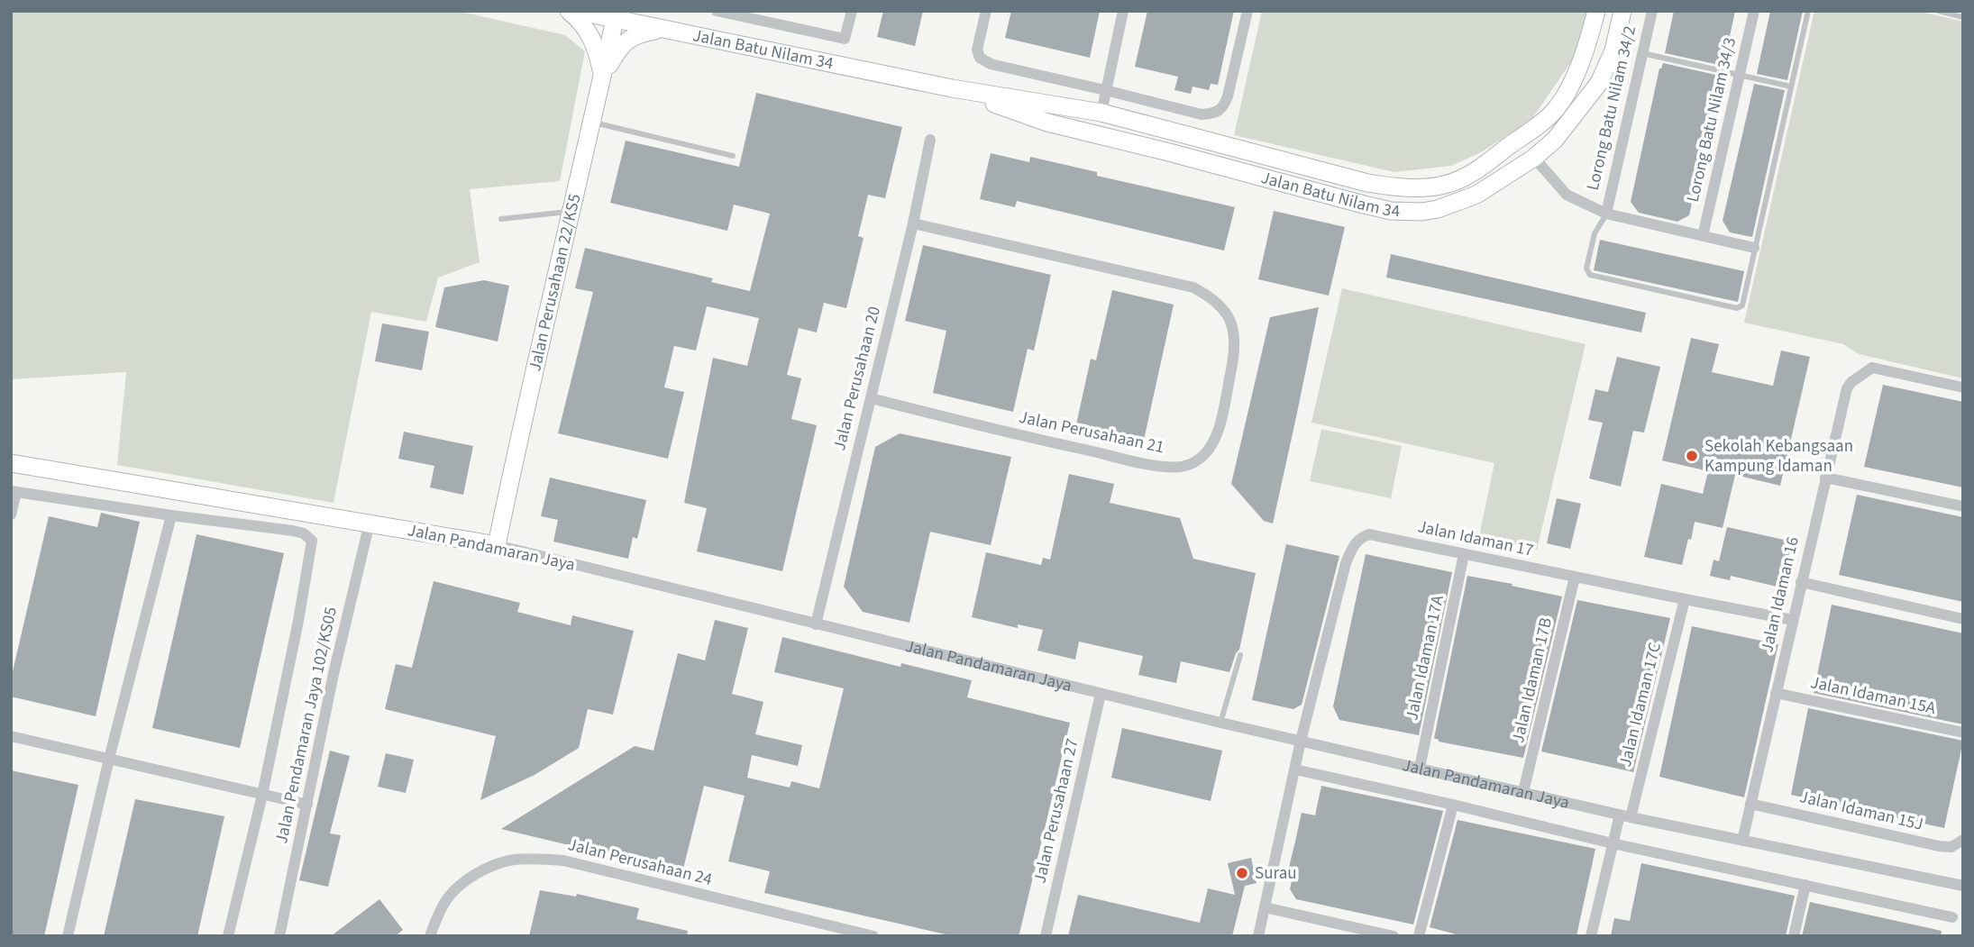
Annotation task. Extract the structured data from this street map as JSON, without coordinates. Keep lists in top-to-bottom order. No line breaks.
{"streets":{"street":["Jalan Batu Nilam 34","Lorong Batu Nilam 34/2","Lorong Batu Nilam 34/3","Jalan Perusahaan 22/KS5","Jalan Perusahaan 20","Jalan Perusahaan 21","Jalan Idaman 17","Jalan Pandamaran Jaya","Jalan Idaman 16","Jalan Idaman 17A","Jalan Idaman 17B","Jalan Idaman 15A","Jalan Idaman 17C","Jalan Pendamaran Jaya 102/KS05","Jalan Perusahaan 27","Jalan Idaman 15J","Jalan Perusahaan 24"]},"crossings":[["Jalan Batu Nilam 34","Jalan Perusahaan 22/KS5"],["Jalan Perusahaan 22/KS5","Jalan Pandamaran Jaya"],["Jalan Perusahaan 20","Jalan Perusahaan 21"],["Jalan Perusahaan 20","Jalan Pandamaran Jaya"],["Jalan Idaman 17","Jalan Pandamaran Jaya"],["Jalan Idaman 17","Jalan Idaman 16"],["Jalan Idaman 17","Jalan Idaman 17A"],["Jalan Idaman 17","Jalan Idaman 17B"],["Jalan Idaman 17","Jalan Idaman 17C"],["Jalan Pandamaran Jaya","Jalan Idaman 16"],["Jalan Pandamaran Jaya","Jalan Idaman 17A"],["Jalan Pandamaran Jaya","Jalan Idaman 17B"],["Jalan Pandamaran Jaya","Jalan Idaman 17C"],["Jalan Pandamaran Jaya","Jalan Pendamaran Jaya 102/KS05"],["Jalan Pandamaran Jaya","Jalan Perusahaan 27"],["Jalan Idaman 16","Jalan Idaman 15A"],["Jalan Idaman 16","Jalan Idaman 15J"]],"places":["Sekolah Kebangsaan Kampung Idaman","Surau"]}
